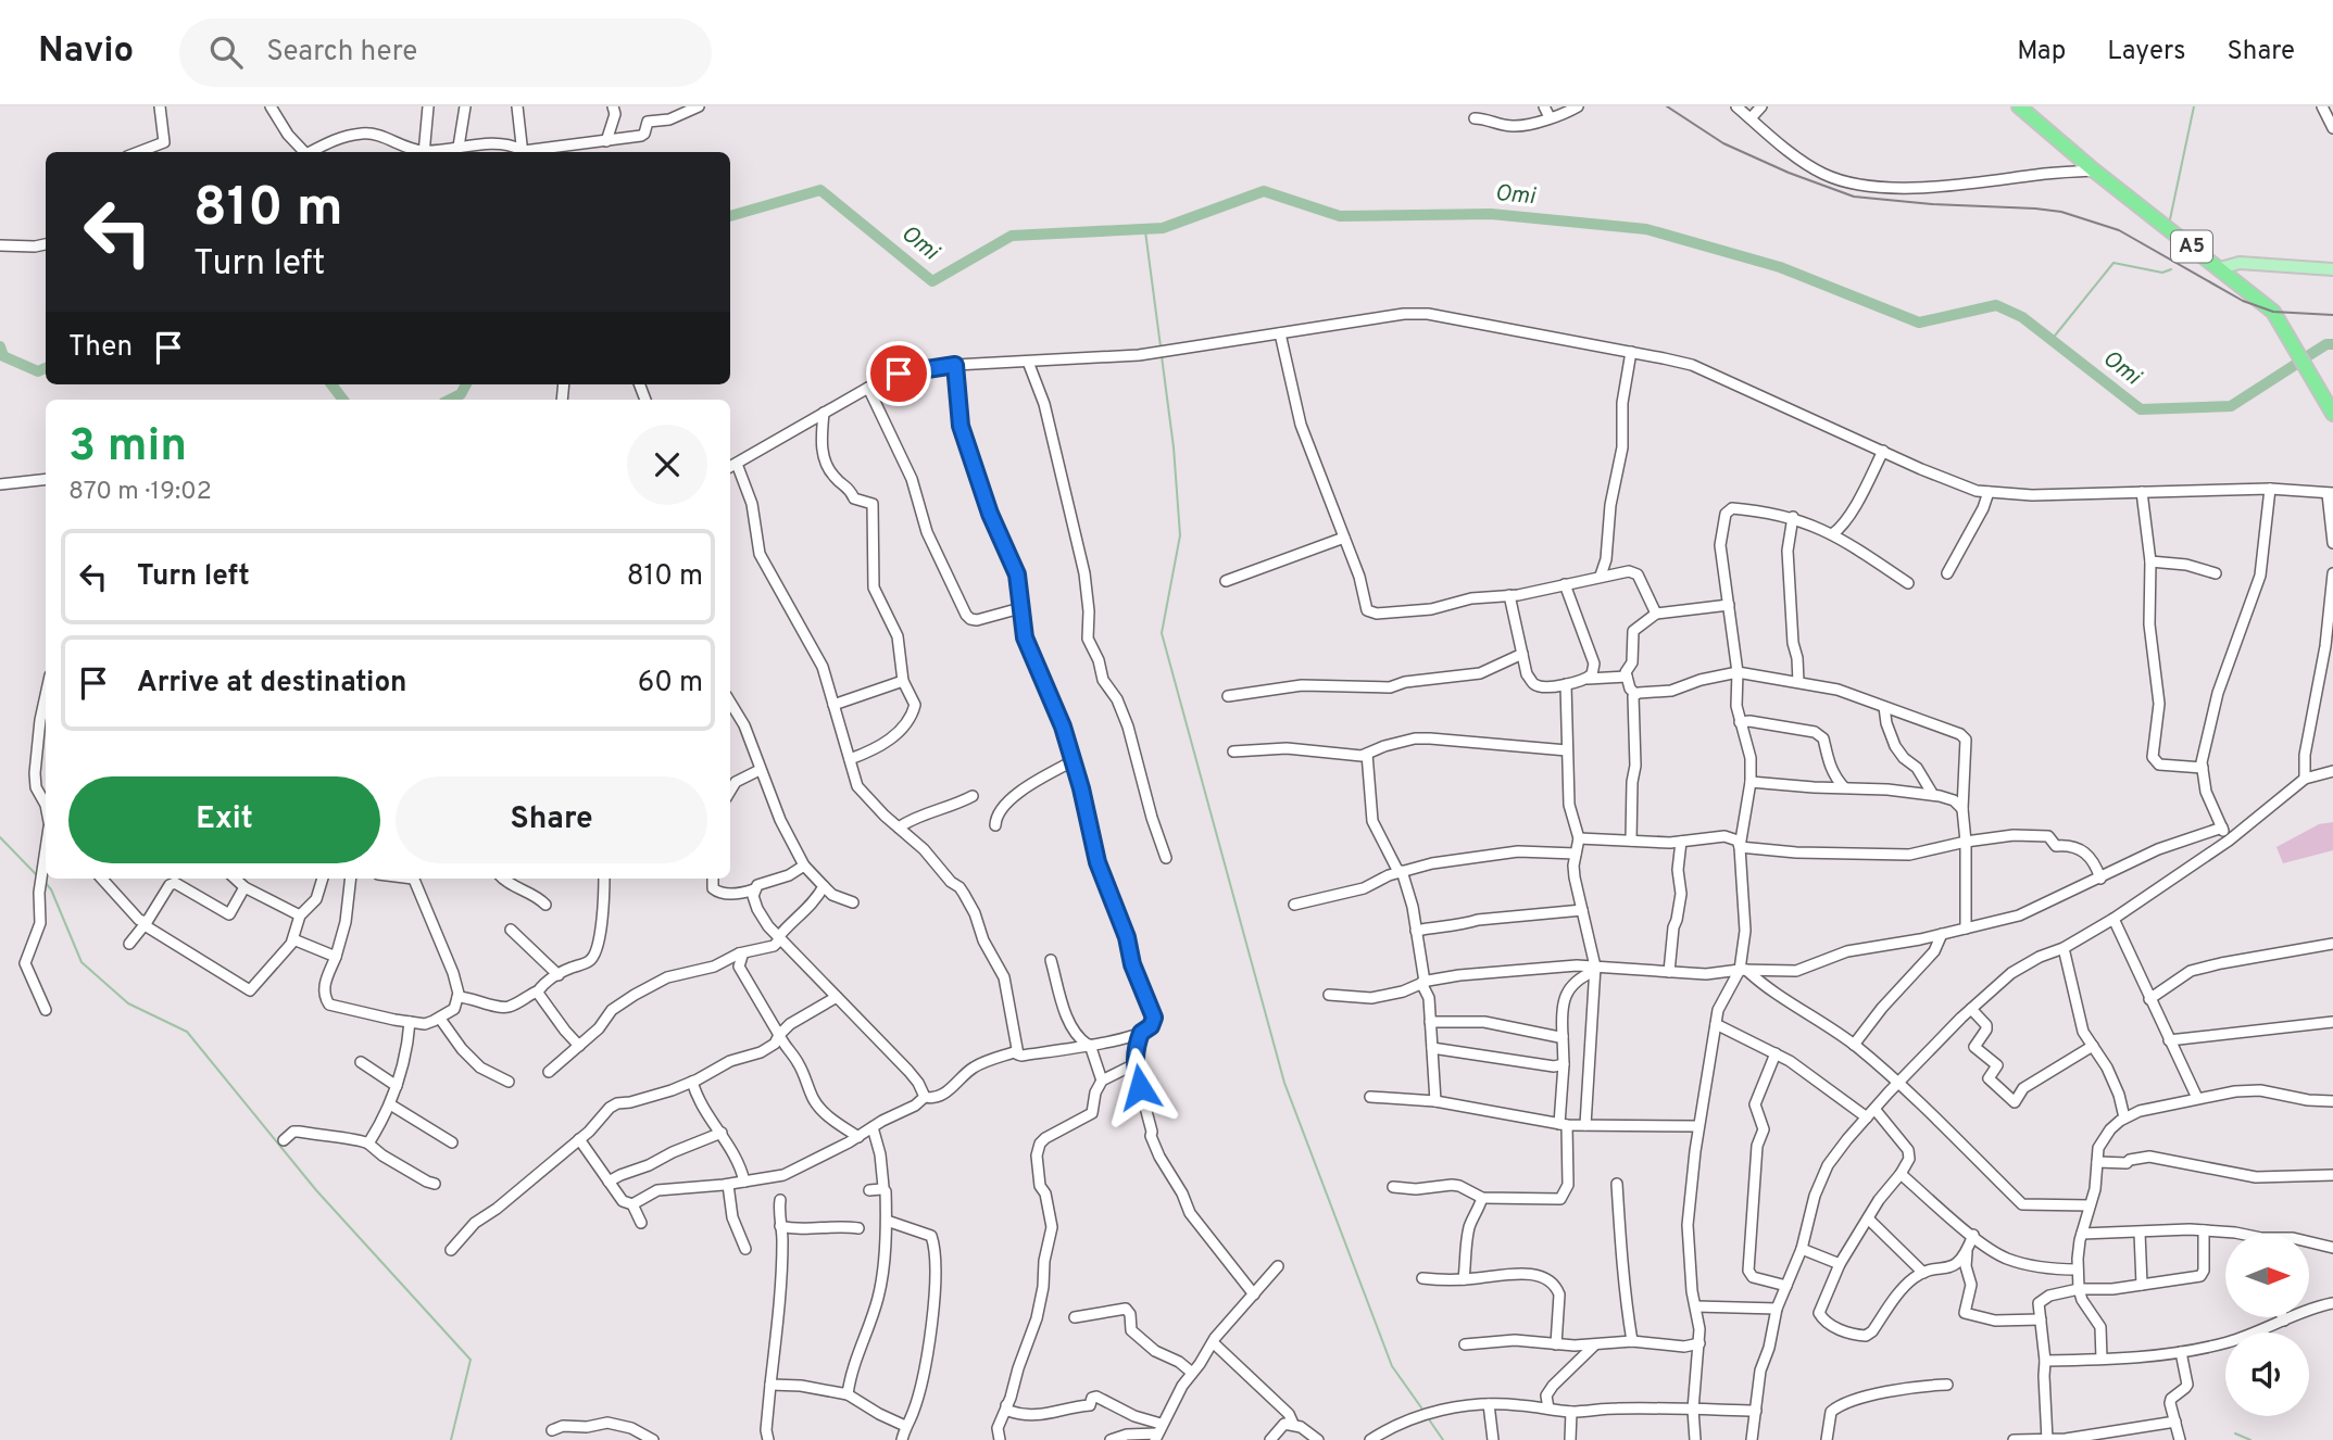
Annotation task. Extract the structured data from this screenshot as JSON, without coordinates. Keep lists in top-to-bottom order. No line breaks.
{"streets":{"highway":["A5"]},"water":["Omi"],"north":"right","page":{"header":"Navio","search":"Search here","nav":["Map","Layers","Share"],"turn":["810 m","Turn left"],"then":"Then","heading":["3 min","870 m · 19:02"],"list":[{"name":"Turn left","value":"810 m"},{"name":"Arrive at destination","value":"60 m"}],"buttons":["Exit","Share"]}}
